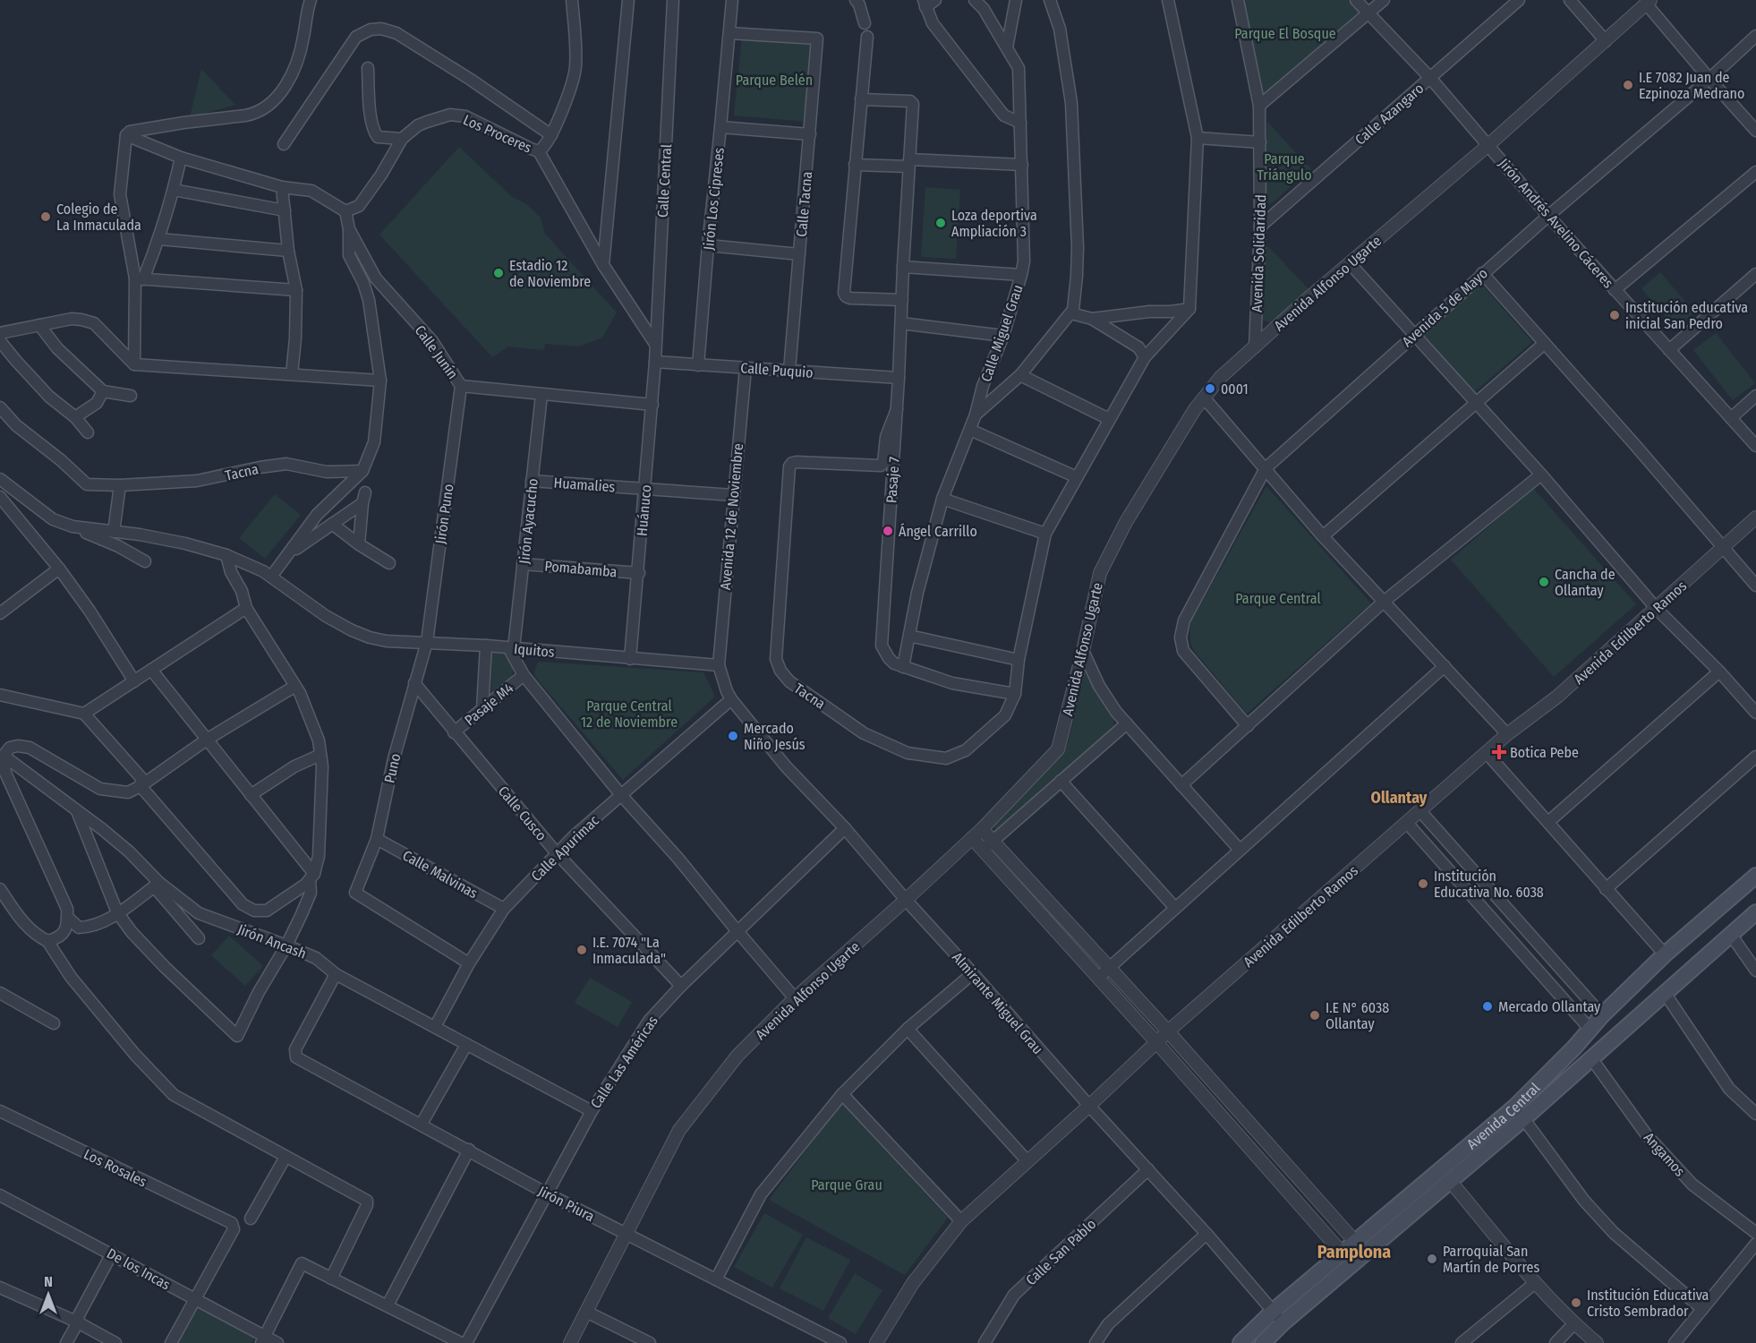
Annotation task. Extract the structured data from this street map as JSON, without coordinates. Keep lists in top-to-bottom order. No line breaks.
{"streets":{"main road":["Avenida Central"],"street":["Calle Azangaro","Los Proceres","Calle Central","Jirón Los Cipreses","Calle Tacna","Jirón Andrés Avelino Cáceres","Avenida Solidaridad","Avenida Alfonso Ugarte","Avenida 5 de Mayo","Calle Miguel Grau","Calle Junín","Calle Puquio","Tacna","Pasaje 7","Huamalies","Huánuco","Jirón Puno","Avenida 12 de Noviembre","Jirón Ayacucho","Pomabamba","Avenida Edilberto Ramos","Iquitos","Pasaje M4","Puno","Calle Cusco","Calle Apurimac","Calle Malvinas","Jirón Ancash","Almirante Miguel Grau","Calle Las Américas","Angamos","Los Rosales","Jirón Piura","Calle San Pablo","De los Incas"]},"crossings":[["Calle Azangaro","Jirón Andrés Avelino Cáceres"],["Calle Azangaro","Avenida Solidaridad"],["Los Proceres","Calle Junín"],["Calle Central","Calle Puquio"],["Calle Central","Huánuco"],["Jirón Los Cipreses","Calle Tacna"],["Jirón Los Cipreses","Calle Puquio"],["Calle Tacna","Calle Puquio"],["Jirón Andrés Avelino Cáceres","Avenida Alfonso Ugarte"],["Jirón Andrés Avelino Cáceres","Avenida 5 de Mayo"],["Avenida Solidaridad","Avenida Alfonso Ugarte"],["Avenida Alfonso Ugarte","Almirante Miguel Grau"],["Avenida Alfonso Ugarte","Jirón Piura"],["Calle Miguel Grau","Pasaje 7"],["Calle Junín","Huánuco"],["Calle Junín","Jirón Puno"],["Calle Junín","Jirón Ayacucho"],["Calle Puquio","Pasaje 7"],["Calle Puquio","Huánuco"],["Calle Puquio","Avenida 12 de Noviembre"],["Tacna","Pasaje 7"],["Huamalies","Huánuco"],["Huamalies","Avenida 12 de Noviembre"],["Huamalies","Jirón Ayacucho"],["Huánuco","Pomabamba"],["Huánuco","Iquitos"],["Jirón Puno","Iquitos"],["Jirón Puno","Puno"],["Avenida 12 de Noviembre","Iquitos"],["Avenida 12 de Noviembre","Almirante Miguel Grau"],["Jirón Ayacucho","Pomabamba"],["Jirón Ayacucho","Iquitos"],["Avenida Edilberto Ramos","Almirante Miguel Grau"],["Iquitos","Puno"],["Iquitos","Almirante Miguel Grau"],["Pasaje M4","Calle Cusco"],["Puno","Calle Cusco"],["Puno","Calle Apurimac"],["Puno","Calle Malvinas"],["Calle Cusco","Calle Apurimac"],["Calle Cusco","Calle Las Américas"],["Calle Apurimac","Calle Malvinas"],["Calle Apurimac","Jirón Ancash"],["Calle Apurimac","Almirante Miguel Grau"],["Jirón Ancash","Calle Las Américas"],["Jirón Ancash","Jirón Piura"],["Almirante Miguel Grau","Calle Las Américas"],["Almirante Miguel Grau","Avenida Central"],["Almirante Miguel Grau","Calle San Pablo"],["Calle Las Américas","Jirón Piura"],["Avenida Central","Angamos"],["Los Rosales","De los Incas"]],"districts":["Ollantay","Pamplona"],"parks":["Parque El Bosque","Parque Belén","Parque Triángulo","Parque Central","Parque Central 12 de Noviembre","Parque Grau"],"places":{"other":["I.E 7082 Juan de Ezpinoza Medrano","Colegio de La Inmaculada","Loza deportiva Ampliación 3","Estadio 12 de Noviembre","Institución educativa inicial San Pedro","0001","Ángel Carrillo","Cancha de Ollantay","Mercado Niño Jesús","Institución Educativa No. 6038","I.E. 7074 \"La Inmaculada\"","Mercado Ollantay","I.E N° 6038 Ollantay","Parroquial San Martín de Porres","Institución Educativa Cristo Sembrador"],"health":["Botica Pebe"]},"north":"top"}
